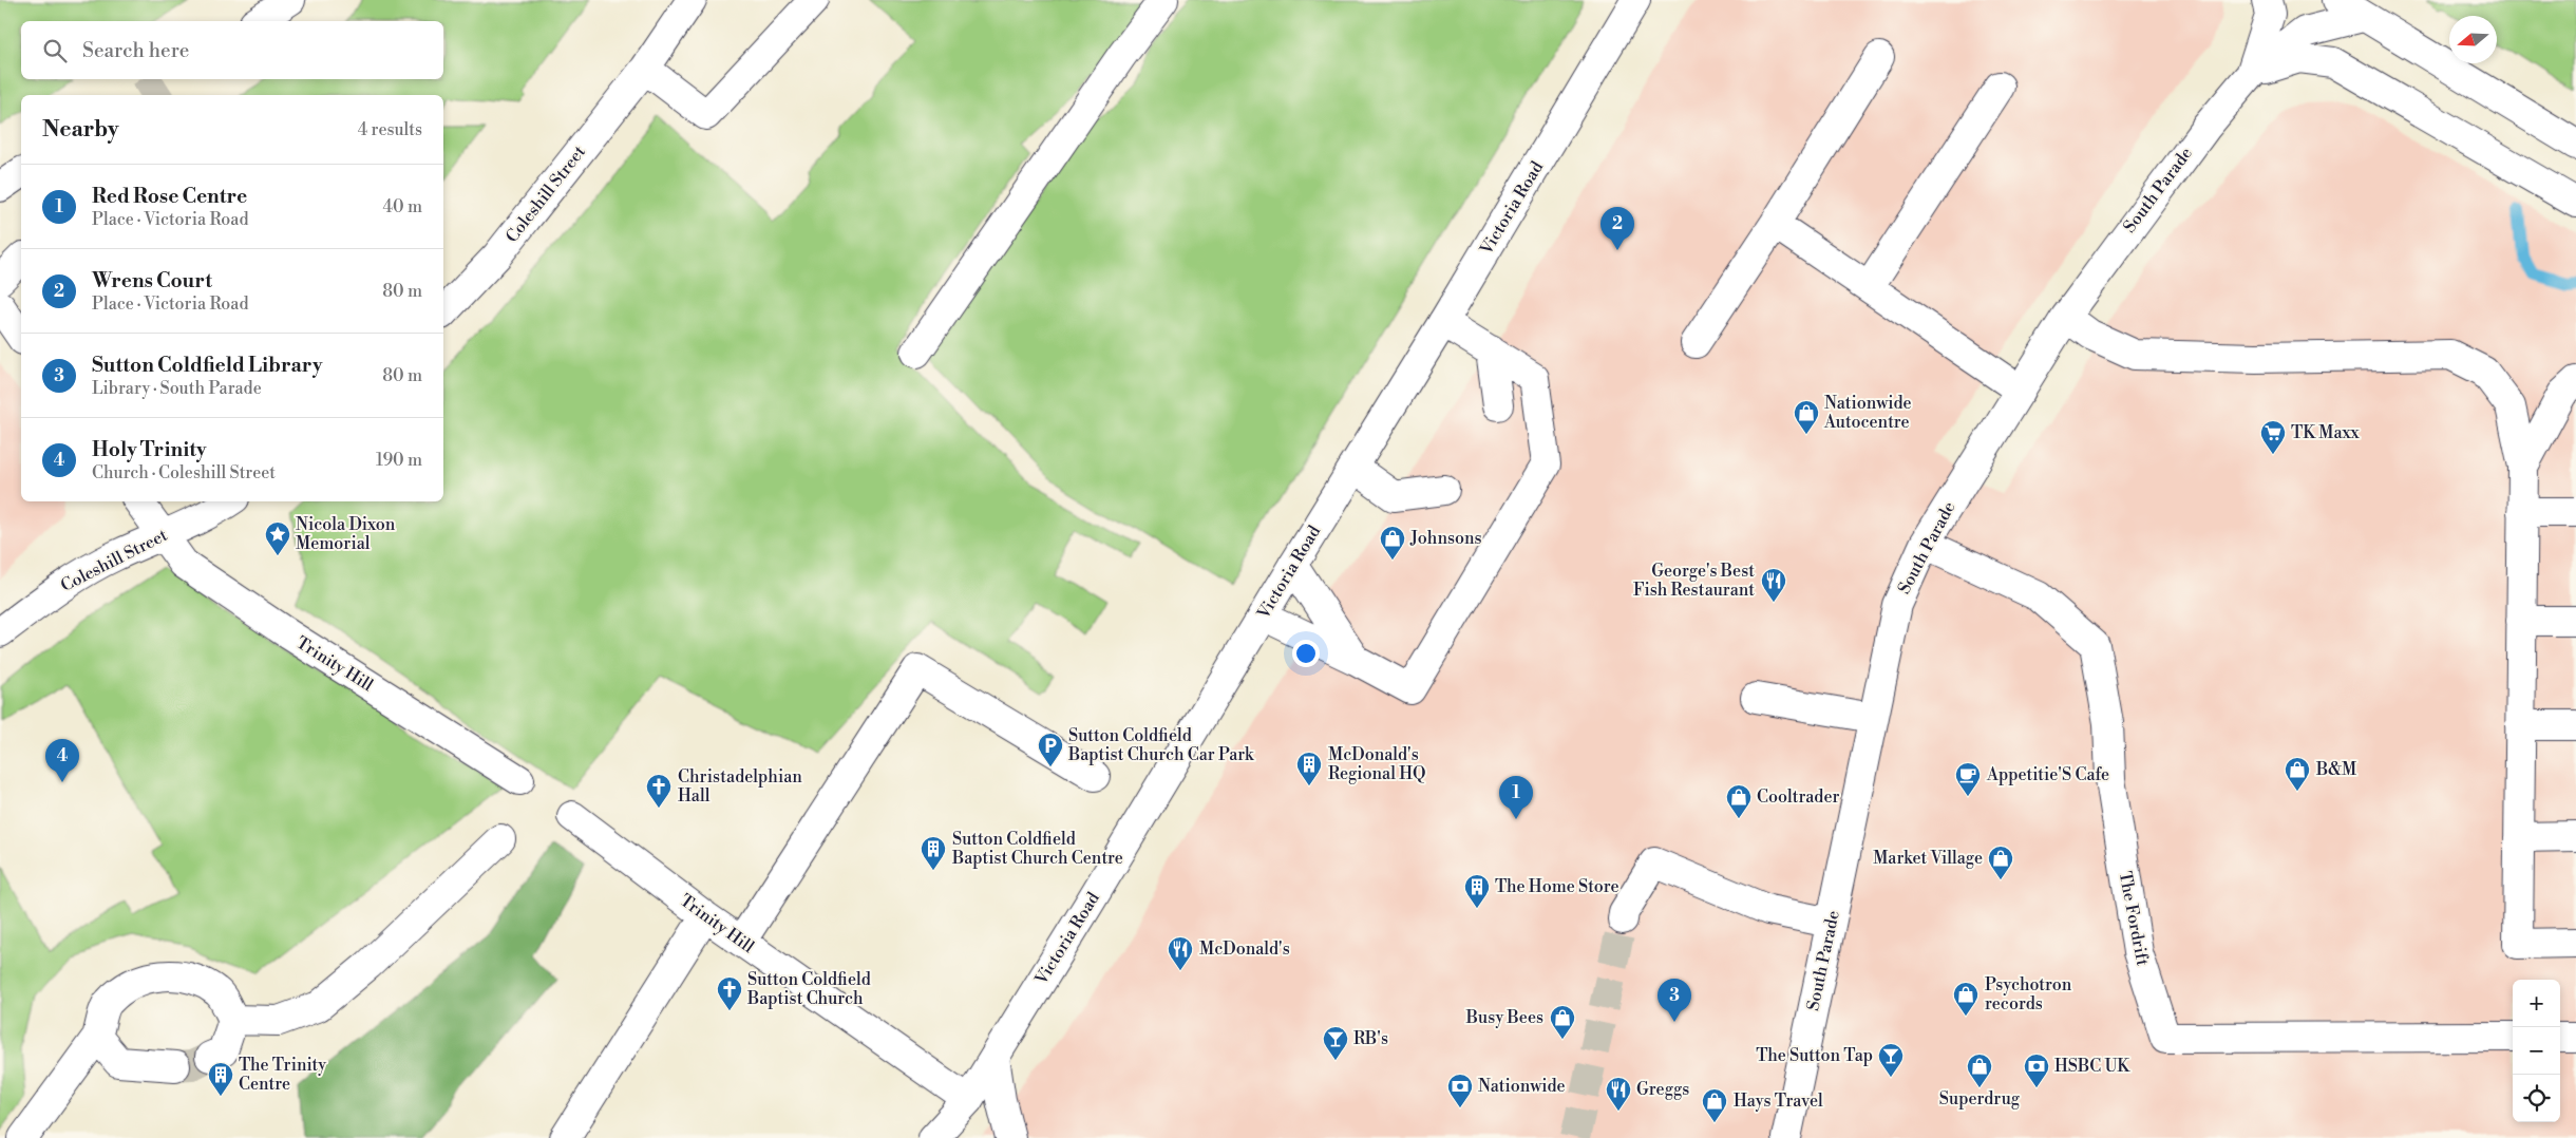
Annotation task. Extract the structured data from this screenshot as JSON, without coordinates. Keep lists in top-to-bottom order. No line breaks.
{"streets":{"street":["South Parade","Coleshill Street","Victoria Road","Trinity Hill","The Fordrift"]},"crossings":[["South Parade","The Fordrift"],["Coleshill Street","Trinity Hill"],["Victoria Road","Trinity Hill"]],"places":{"shop":["Nationwide Autocentre","Johnsons","B&M","Cooltrader","Market Village","Psychotron records","Busy Bees","Superdrug","Hays Travel"],"supermarket":["TK Maxx"],"place":["Nicola Dixon Memorial"],"restaurant":["George's Best Fish Restaurant","McDonald's","Greggs"],"parking":["Sutton Coldfield Baptist Church Car Park"],"building":["McDonald's Regional HQ","Sutton Coldfield Baptist Church Centre","The Home Store","The Trinity Centre"],"cafe":["Appetitie'S Cafe"],"church":["Christadelphian Hall","Sutton Coldfield Baptist Church"],"bar":["RB's","The Sutton Tap"],"bank":["HSBC UK","Nationwide"]},"north":"left","page":{"search":"Search here","heading":["Nearby","4 results"],"list":[{"mark":"1","name":"Red Rose Centre","note":"Place · Victoria Road","value":"40 m"},{"mark":"2","name":"Wrens Court","note":"Place · Victoria Road","value":"80 m"},{"mark":"3","name":"Sutton Coldfield Library","note":"Library · South Parade","value":"80 m"},{"mark":"4","name":"Holy Trinity","note":"Church · Coleshill Street","value":"190 m"}],"pins":["2","4","1","3"],"map_buttons":["+","−"]}}
